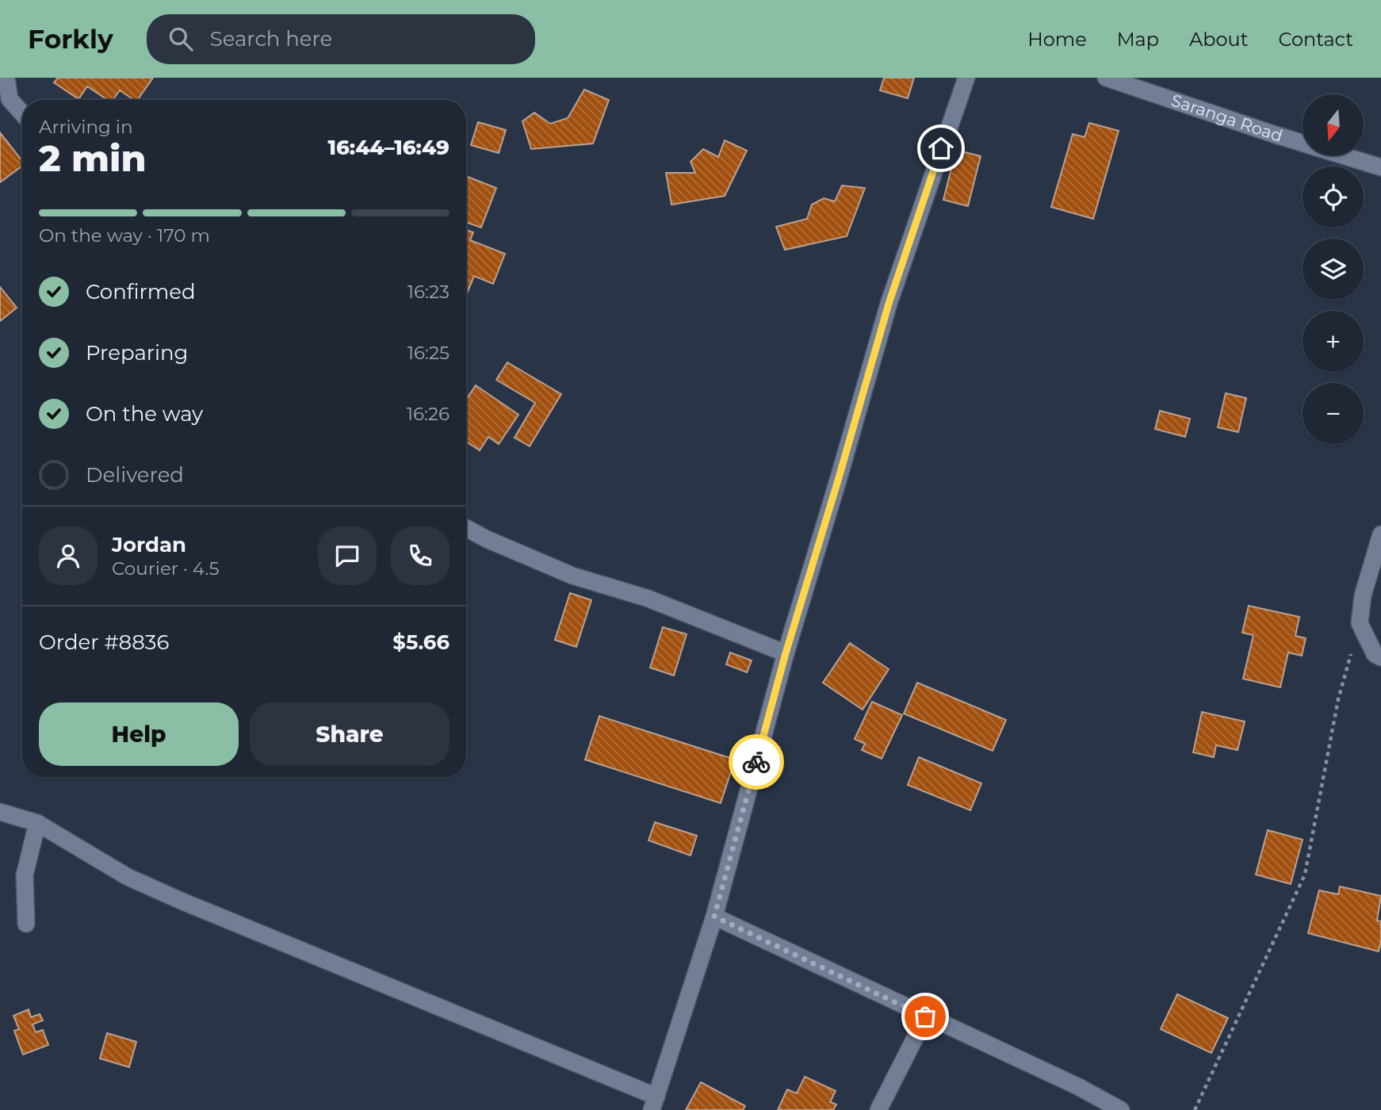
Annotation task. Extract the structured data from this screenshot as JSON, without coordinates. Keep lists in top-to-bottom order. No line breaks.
{"streets":{"street":["Saranga Road"]},"north":"bottom","page":{"header":"Forkly","search":"Search here","nav":["Home","Map","About","Contact"],"map_buttons":["+","−"],"heading":["2 min","Arriving in","16:44–16:49"],"panel":["Jordan","Courier · 4.5","Order #8836","$5.66"],"bar":"On the way · 170 m","list":[["Confirmed","16:23"],["Preparing","16:25"],["On the way","16:26"],"Delivered"],"buttons":["Help","Share"]}}
